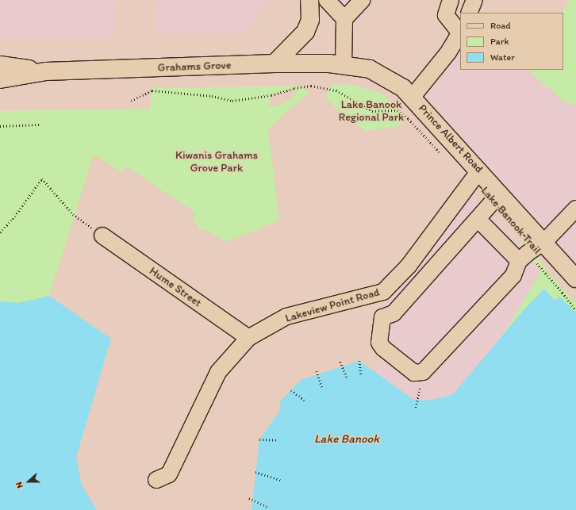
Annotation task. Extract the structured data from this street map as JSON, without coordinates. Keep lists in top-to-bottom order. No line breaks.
{"streets":{"main road":["Grahams Grove","Prince Albert Road"],"street":["Hume Street","Lakeview Point Road"],"path":["Lake Banook Trail"]},"crossings":[["Grahams Grove","Prince Albert Road"],["Prince Albert Road","Lakeview Point Road"],["Hume Street","Lakeview Point Road"]],"water":["Lake Banook"],"parks":["Lake Banook Regional Park","Kiwanis Grahams Grove Park"],"legend":["Road","Park","Water"],"north":"left"}
